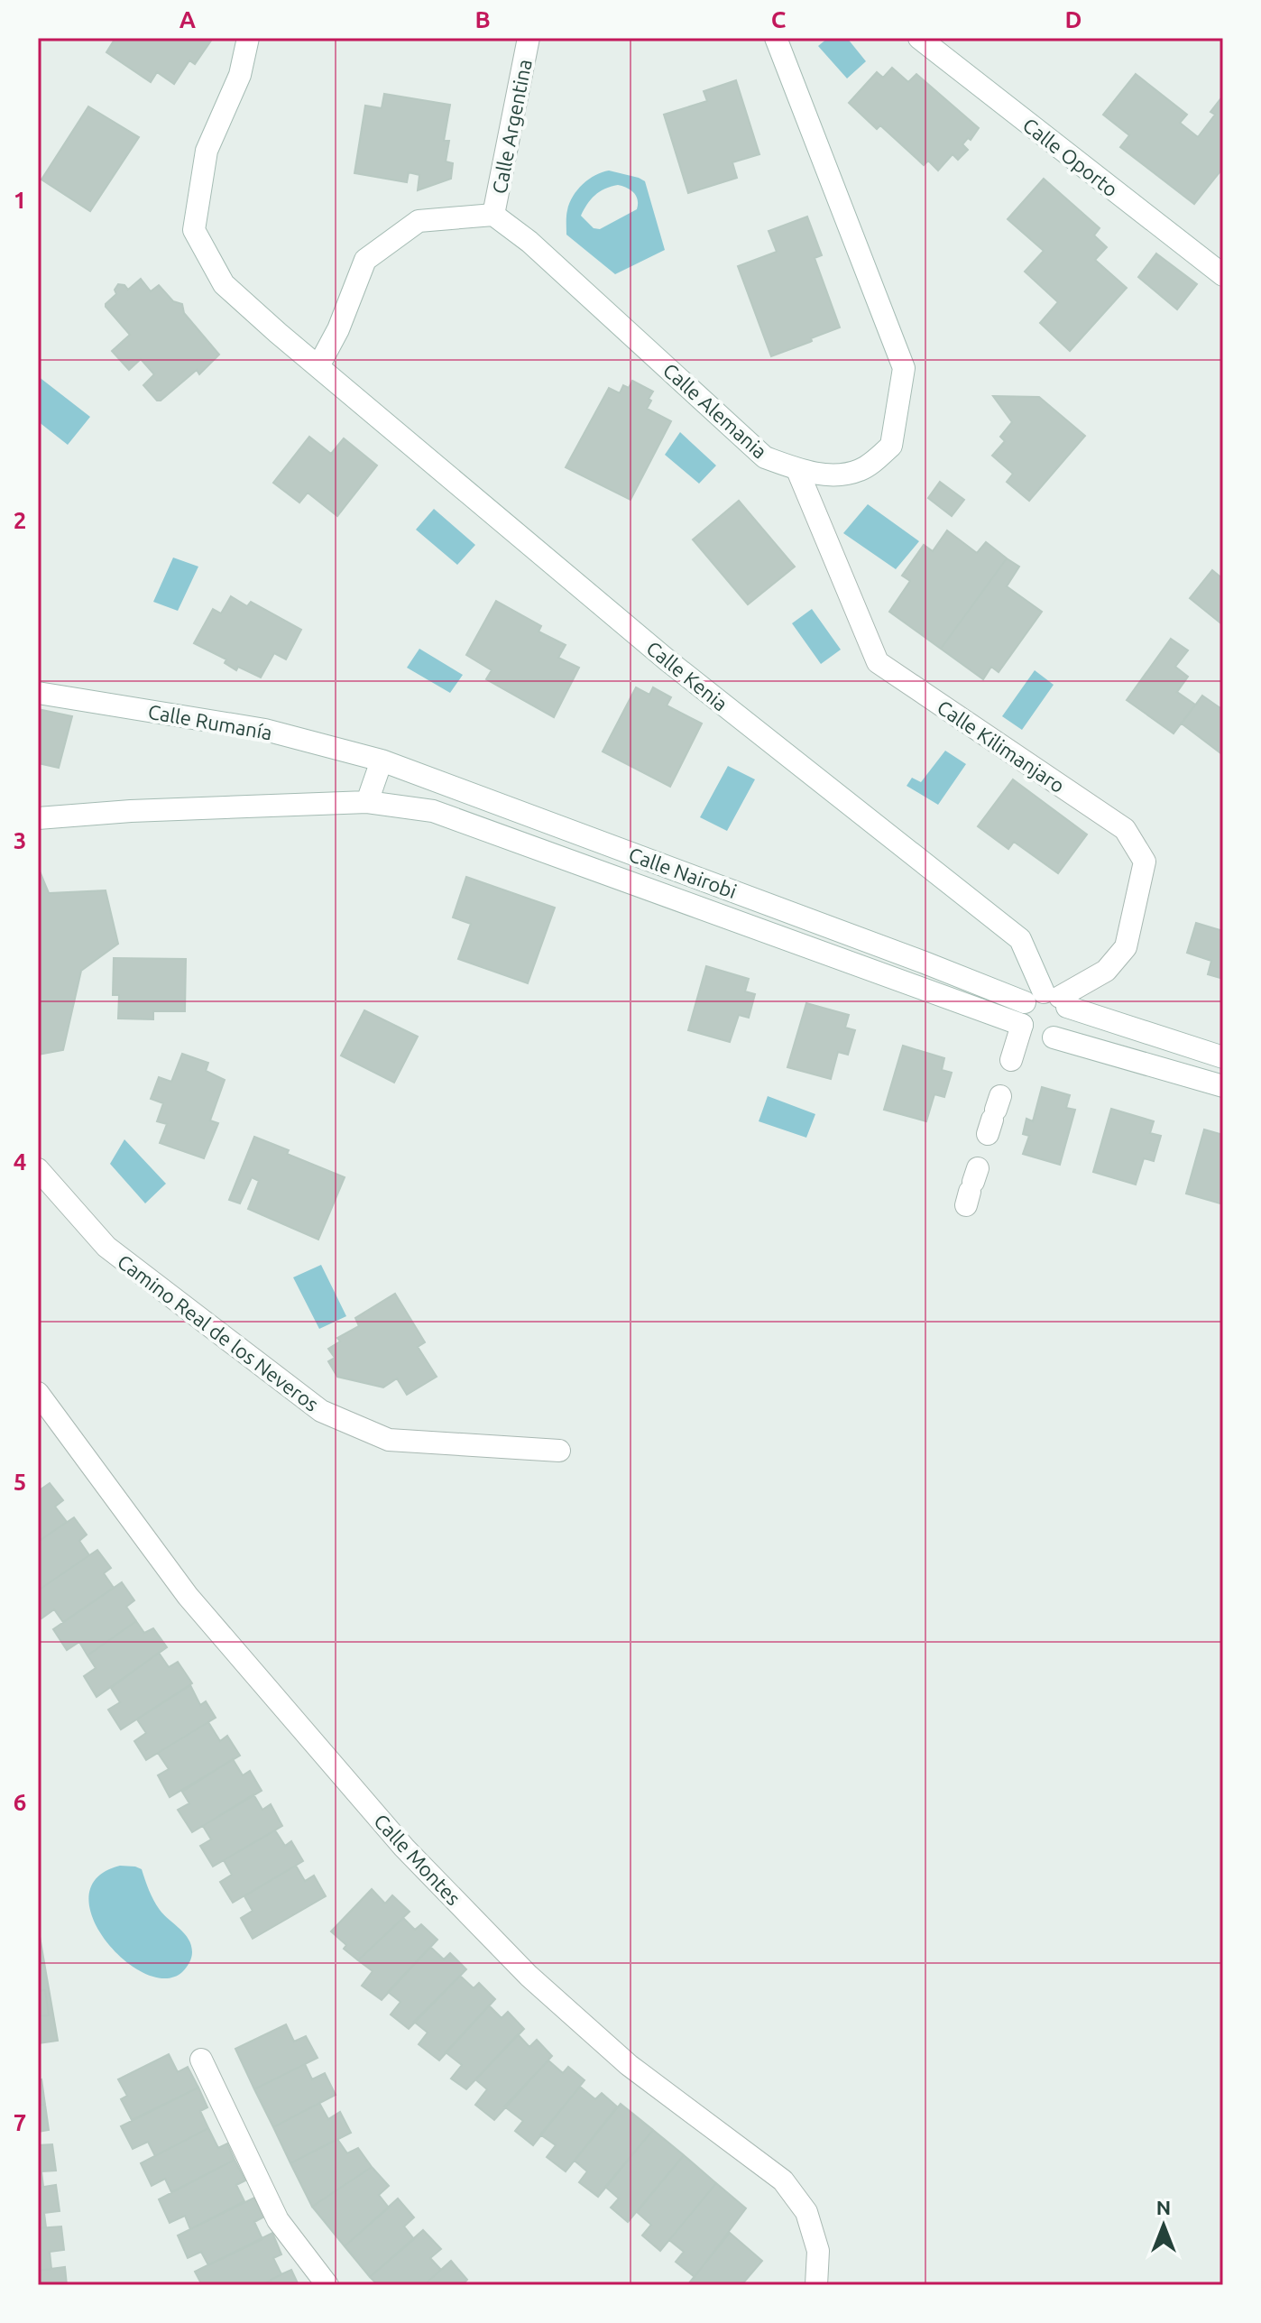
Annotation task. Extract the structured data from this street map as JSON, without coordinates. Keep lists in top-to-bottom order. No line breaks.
{"streets":{"street":["Calle Argentina","Calle Oporto","Calle Alemania","Calle Kenia","Calle Rumanía","Calle Kilimanjaro","Calle Nairobi","Camino Real de los Neveros","Calle Montes"]},"crossings":[["Calle Argentina","Calle Alemania"],["Calle Alemania","Calle Kilimanjaro"],["Calle Kenia","Calle Kilimanjaro"],["Calle Kenia","Calle Nairobi"],["Calle Rumanía","Calle Nairobi"],["Calle Kilimanjaro","Calle Nairobi"]],"north":"top","grid":{"columns":["A","B","C","D"],"rows":["1","2","3","4","5","6","7"]}}
